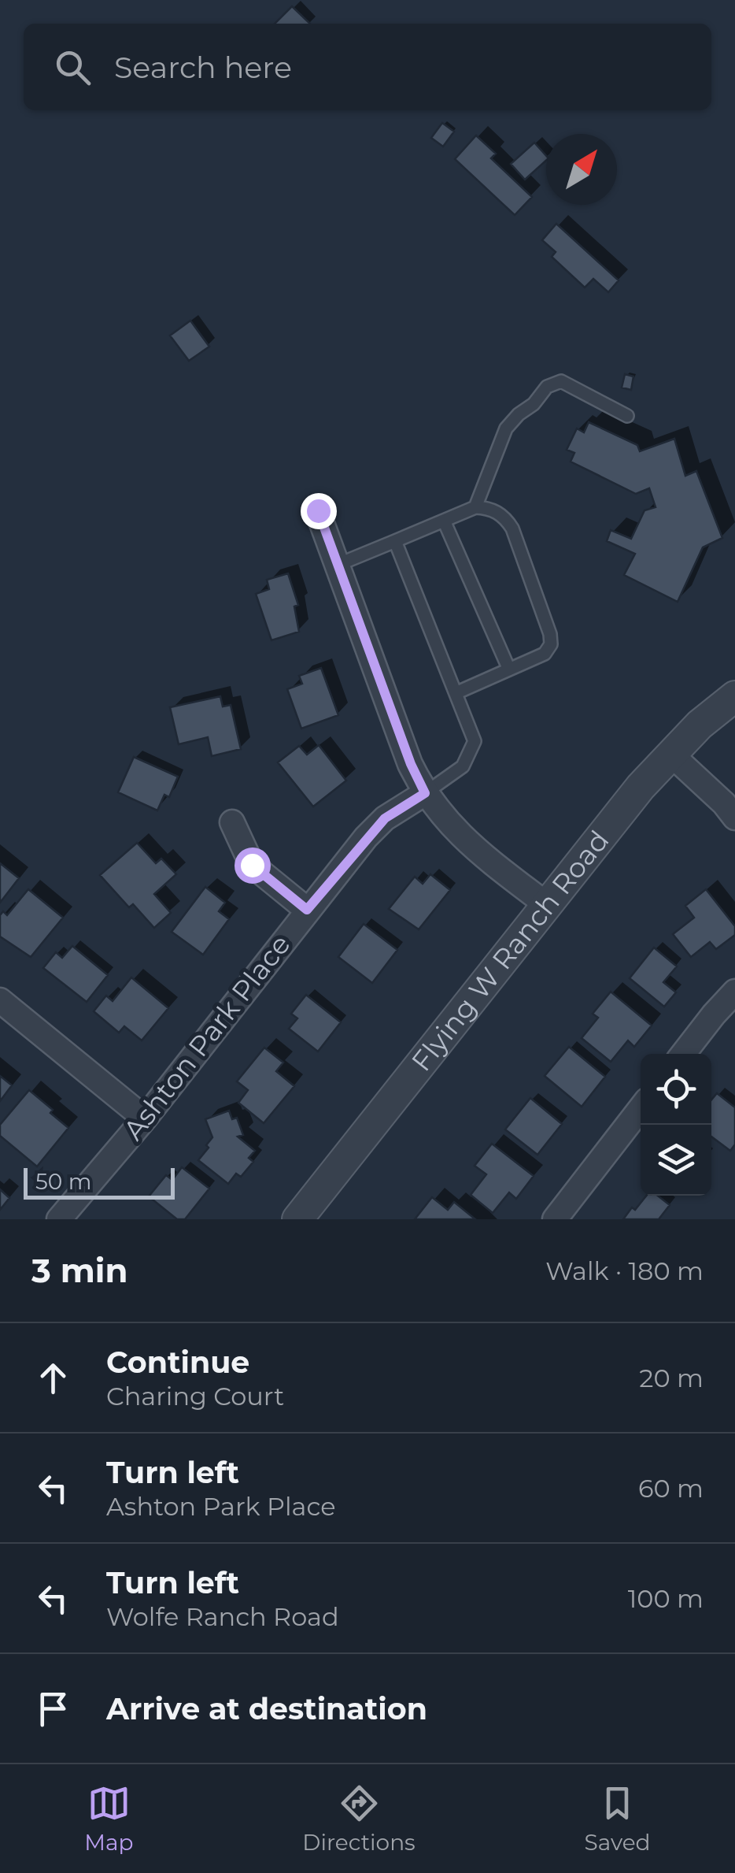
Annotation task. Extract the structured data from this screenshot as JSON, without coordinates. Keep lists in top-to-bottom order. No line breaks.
{"streets":{"street":["Flying W Ranch Road","Ashton Park Place"]},"scale_bar":"50 m","north":"top right","page":{"search":"Search here","scale":"50 m","heading":["3 min","Walk · 180 m"],"list":[["Continue","Charing Court","20 m"],["Turn left","Ashton Park Place","60 m"],["Turn left","Wolfe Ranch Road","100 m"],"Arrive at destination"],"nav":["Map","Directions","Saved"]}}
